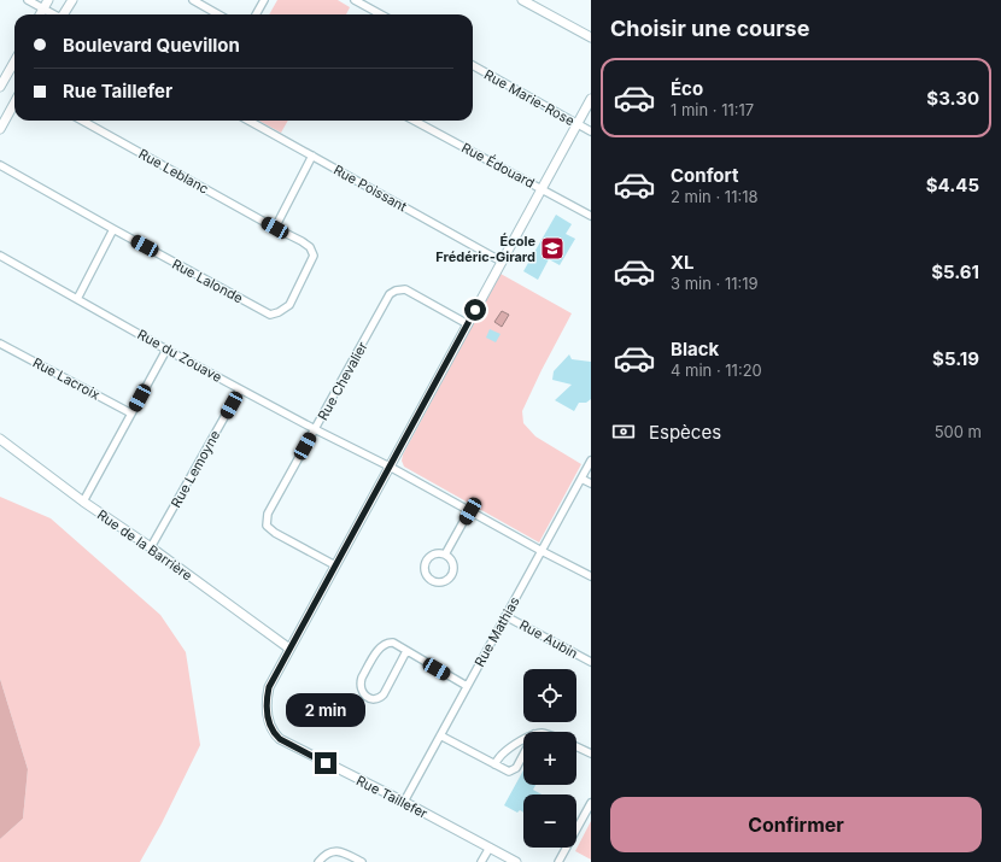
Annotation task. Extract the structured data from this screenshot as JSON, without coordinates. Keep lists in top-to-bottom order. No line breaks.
{"streets":{"street":["Rue Marie-Rose","Rue Édouard","Rue Leblanc","Rue Poissant","Rue Lalonde","Rue du Zouave","Rue Lacroix","Rue Chevalier","Rue Lemoyne","Rue de la Barrière","Rue Mathias","Rue Aubin","Rue Taillefer"]},"crossings":[["Rue Marie-Rose","Rue Taillefer"],["Rue Édouard","Rue Taillefer"],["Rue Leblanc","Rue Lalonde"],["Rue Poissant","Rue Taillefer"],["Rue du Zouave","Rue Chevalier"],["Rue du Zouave","Rue Lemoyne"],["Rue du Zouave","Rue Mathias"],["Rue du Zouave","Rue Taillefer"],["Rue Chevalier","Rue Taillefer"],["Rue Lemoyne","Rue de la Barrière"],["Rue de la Barrière","Rue Taillefer"],["Rue Mathias","Rue Aubin"],["Rue Mathias","Rue Taillefer"]],"places":{"school or university":["École Frédéric-Girard"]},"page":{"heading":"Choisir une course","banner":["Boulevard Quevillon","Rue Taillefer"],"list":[{"name":"Éco","note":"1 min · 11:17","value":"$3.30"},{"name":"Confort","note":"2 min · 11:18","value":"$4.45"},{"name":"XL","note":"3 min · 11:19","value":"$5.61"},{"name":"Black","note":"4 min · 11:20","value":"$5.19"}],"pay":["Espèces","500 m"],"map_buttons":["+","−"],"bubble":"2 min","buttons":"Confirmer"}}
